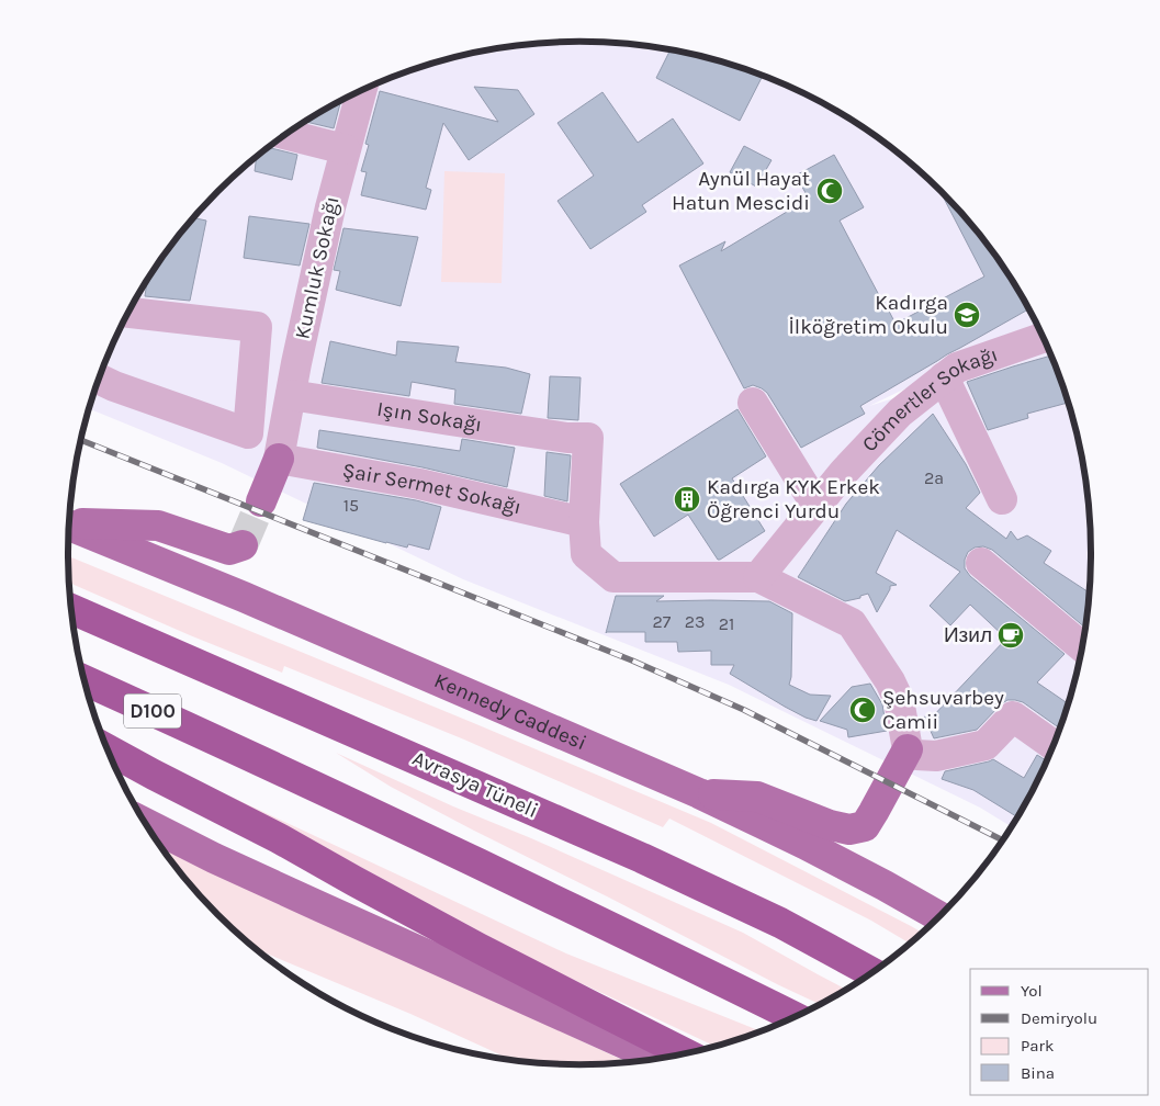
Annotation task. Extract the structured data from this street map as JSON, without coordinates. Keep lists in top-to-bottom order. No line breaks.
{"streets":{"highway":["D100","Avrasya Tüneli"],"main road":["Kennedy Caddesi"],"street":["Kumluk Sokağı","Cömertler Sokağı","Işın Sokağı","Şair Sermet Sokağı"]},"crossings":[["Kumluk Sokağı","Işın Sokağı"],["Kumluk Sokağı","Şair Sermet Sokağı"],["Işın Sokağı","Şair Sermet Sokağı"]],"places":{"mosque":["Aynül Hayat Hatun Mescidi","Şehsuvarbey Camii"],"school or university":["Kadırga İlköğretim Okulu"],"building":["Kadırga KYK Erkek Öğrenci Yurdu"],"cafe":["Изил"]},"house_numbers":["2a","15","27","23","21"],"legend":["Yol","Demiryolu","Park","Bina"]}
